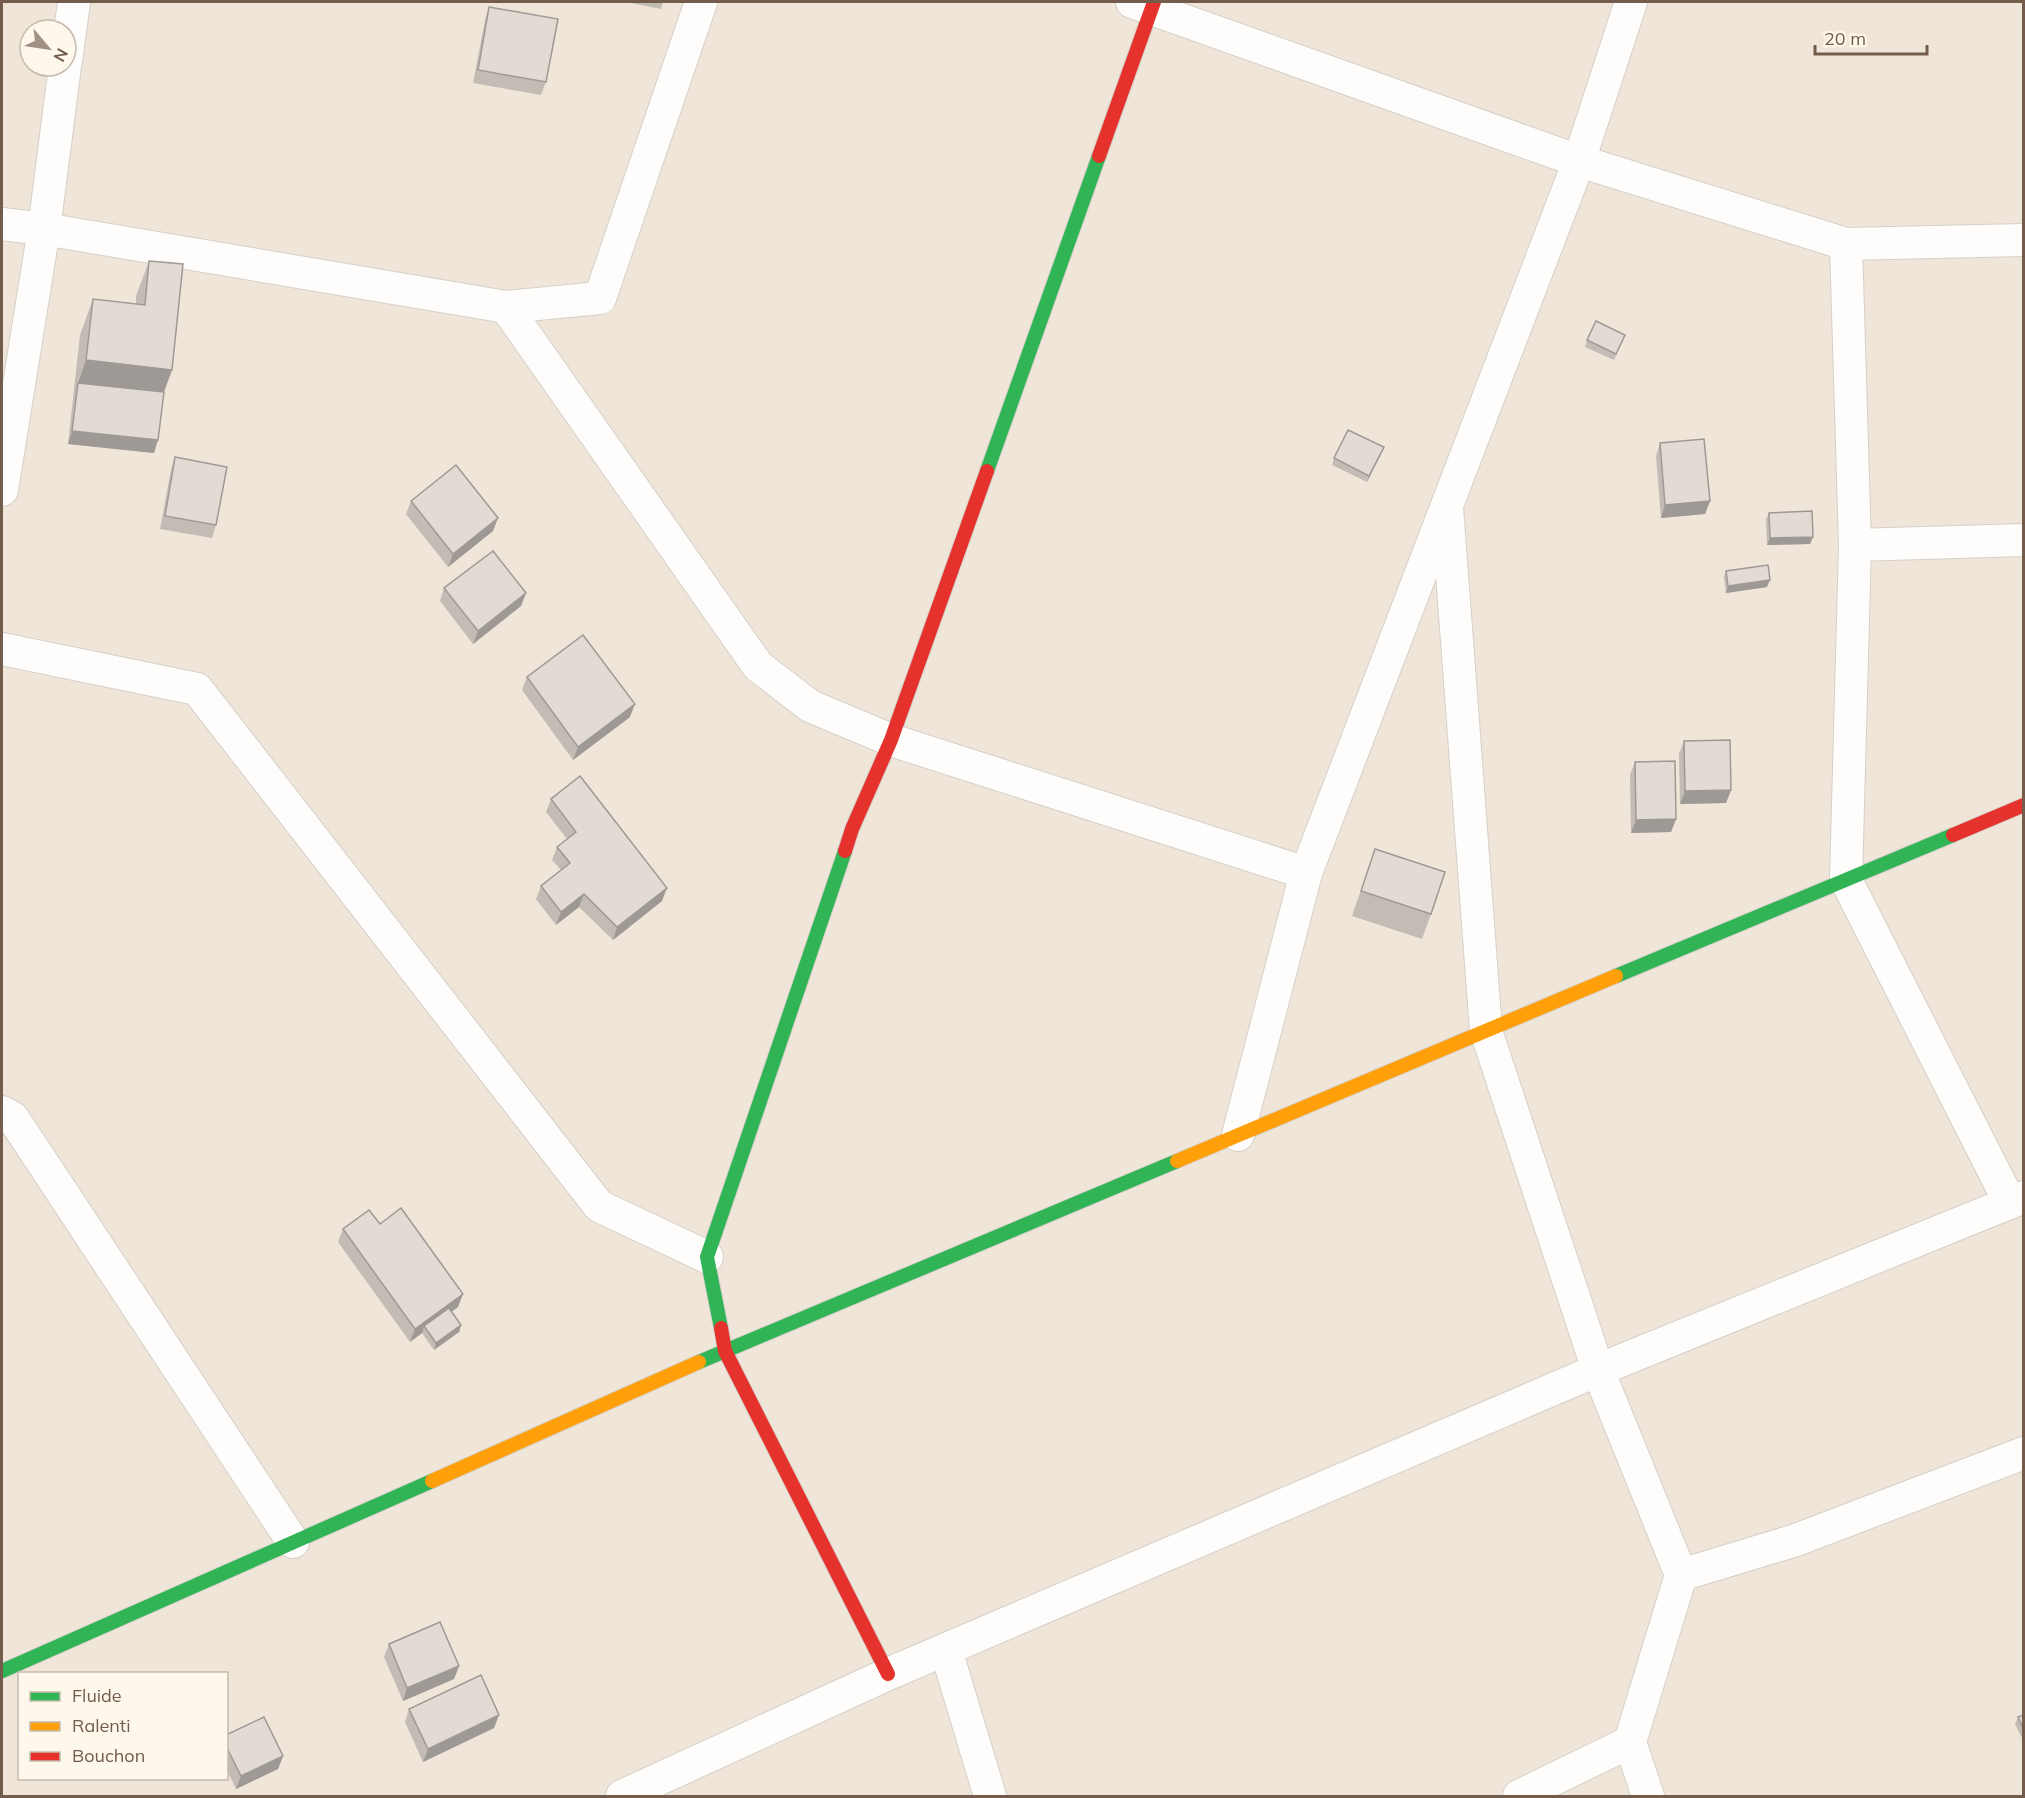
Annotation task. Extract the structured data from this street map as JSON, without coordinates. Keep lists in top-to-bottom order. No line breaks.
{"legend":["Fluide","Ralenti","Bouchon"],"scale_bar":"20 m","north":"bottom right"}
